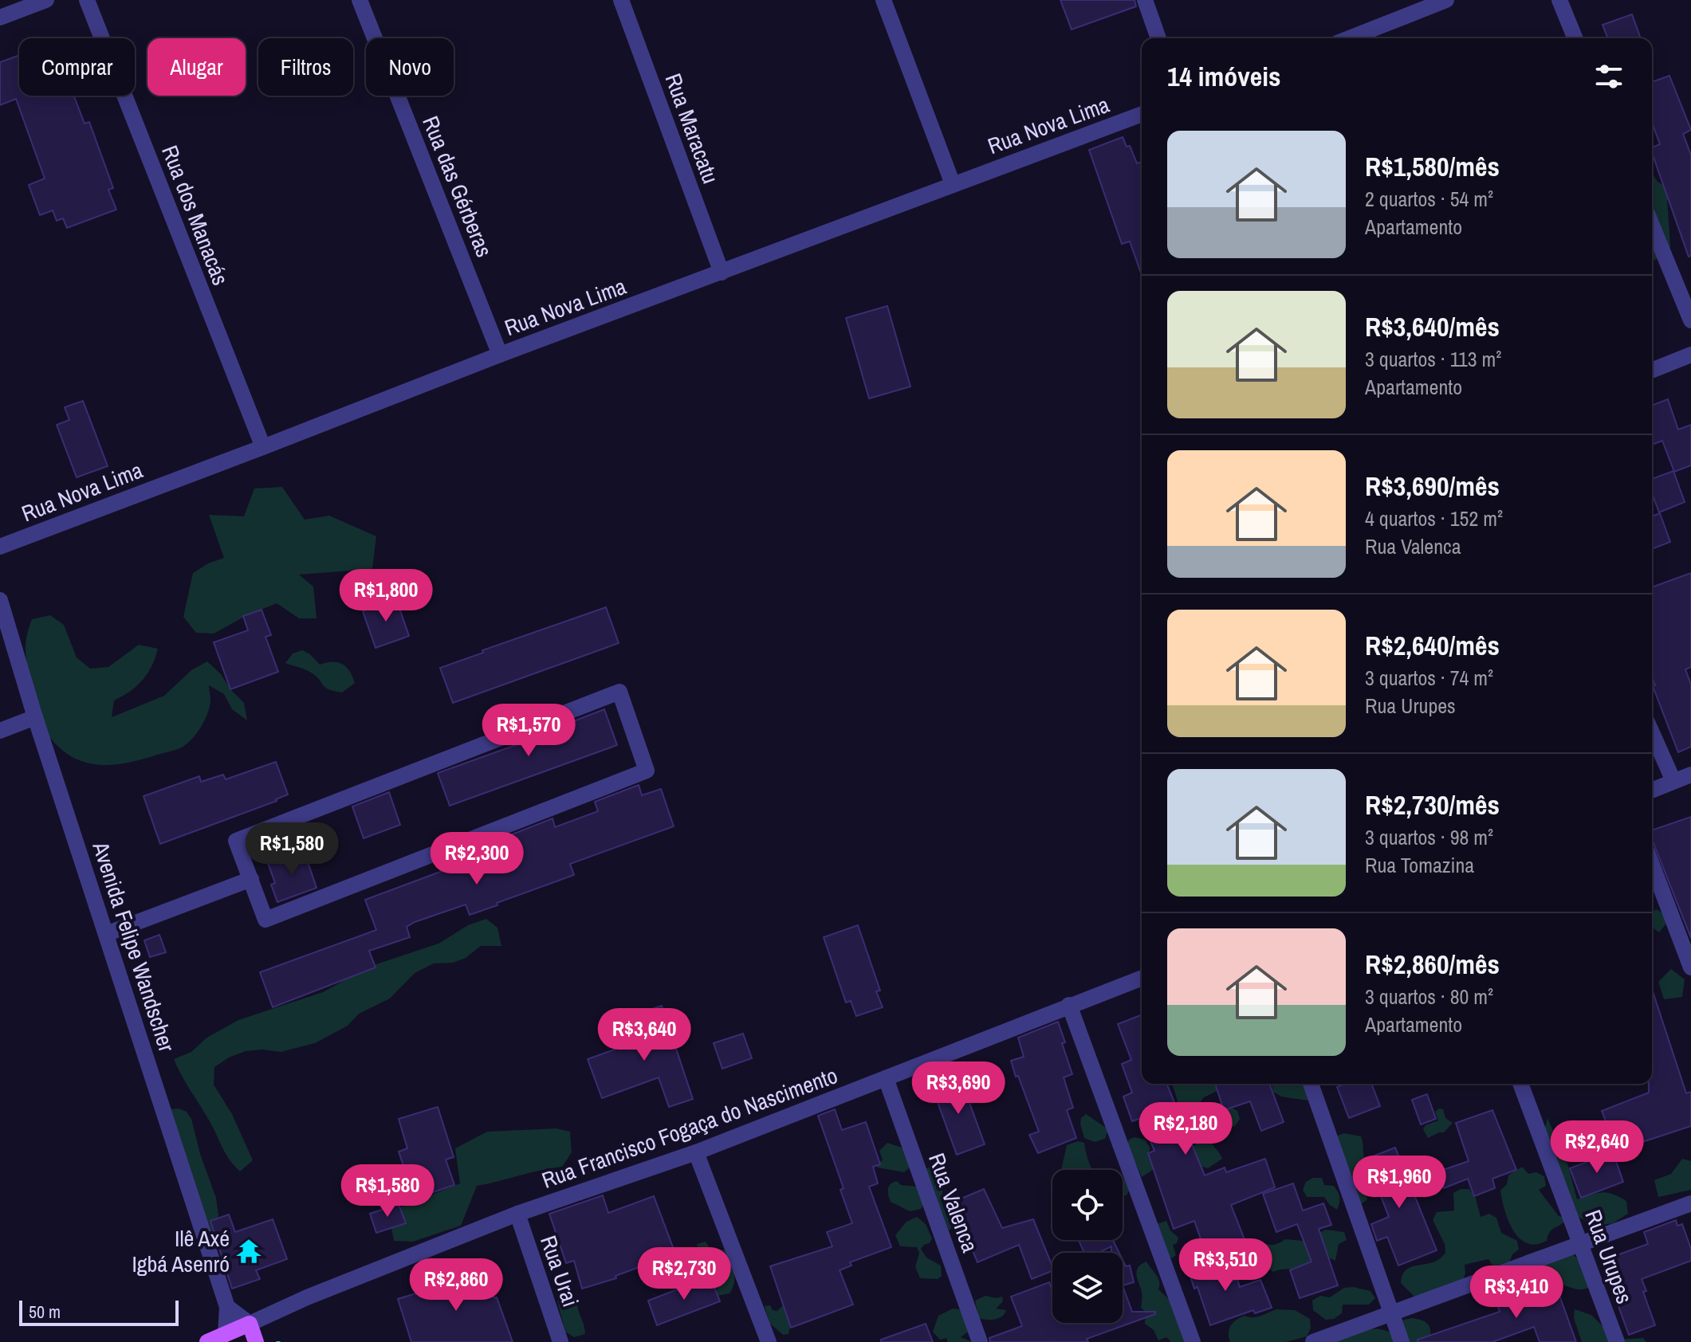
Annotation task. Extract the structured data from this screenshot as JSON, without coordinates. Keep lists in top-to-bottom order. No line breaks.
{"streets":{"street":["Rua Nova Lima","Rua Maracatu","Rua das Gérberas","Rua dos Manacás","Avenida Felipe Wandscher","Rua Francisco Fogaça do Nascimento","Rua Valenca","Rua Urupes","Rua Urai"]},"crossings":[["Rua Nova Lima","Rua Maracatu"],["Rua Nova Lima","Rua das Gérberas"],["Rua Nova Lima","Rua dos Manacás"],["Rua Francisco Fogaça do Nascimento","Rua Valenca"],["Rua Francisco Fogaça do Nascimento","Rua Urai"]],"places":{"temple":["Ilê Axé Igbá Asenró"]},"scale_bar":"50 m","page":{"chip":["Comprar","Alugar","Filtros","Novo"],"heading":"14 imóveis","list":[{"name":"R$1,580/mês","note":"2 quartos · 54 m² · Apartamento"},{"name":"R$3,640/mês","note":"3 quartos · 113 m² · Apartamento"},{"name":"R$3,690/mês","note":"4 quartos · 152 m² · Rua Valenca"},{"name":"R$2,640/mês","note":"3 quartos · 74 m² · Rua Urupes"},{"name":"R$2,730/mês","note":"3 quartos · 98 m² · Rua Tomazina"},{"name":"R$2,860/mês","note":"3 quartos · 80 m² · Apartamento"}],"price":["R$1,800","R$1,570","R$1,580","R$2,300","R$3,640","R$3,690","R$2,180","R$2,640","R$1,960","R$1,580","R$3,510","R$2,730","R$2,860","R$3,410"],"scale":"50 m"}}
